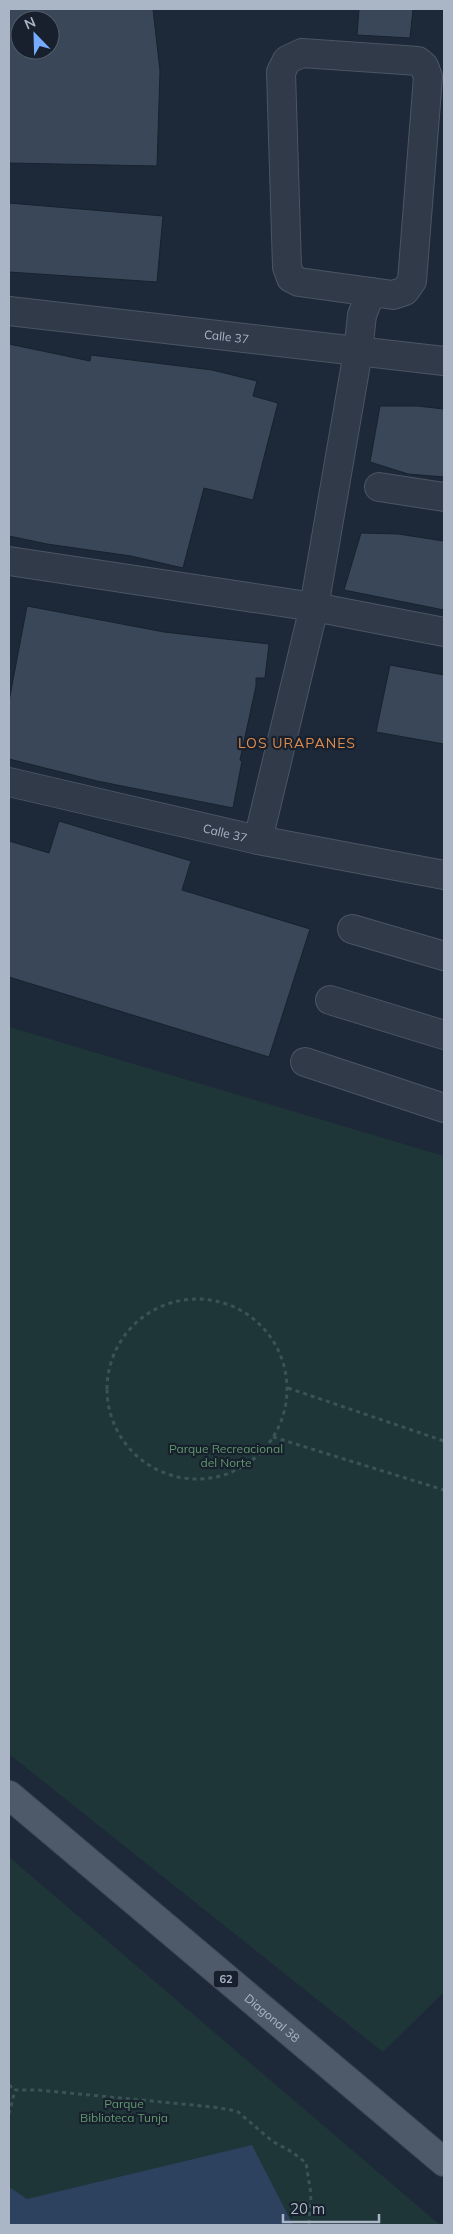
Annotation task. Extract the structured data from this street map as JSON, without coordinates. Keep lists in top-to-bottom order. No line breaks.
{"streets":{"main road":["62","Diagonal 38"],"street":["Calle 37"]},"districts":["LOS URAPANES"],"parks":["Parque Recreacional del Norte","Parque Biblioteca Tunja"],"scale_bar":"20 m","north":"top left"}
